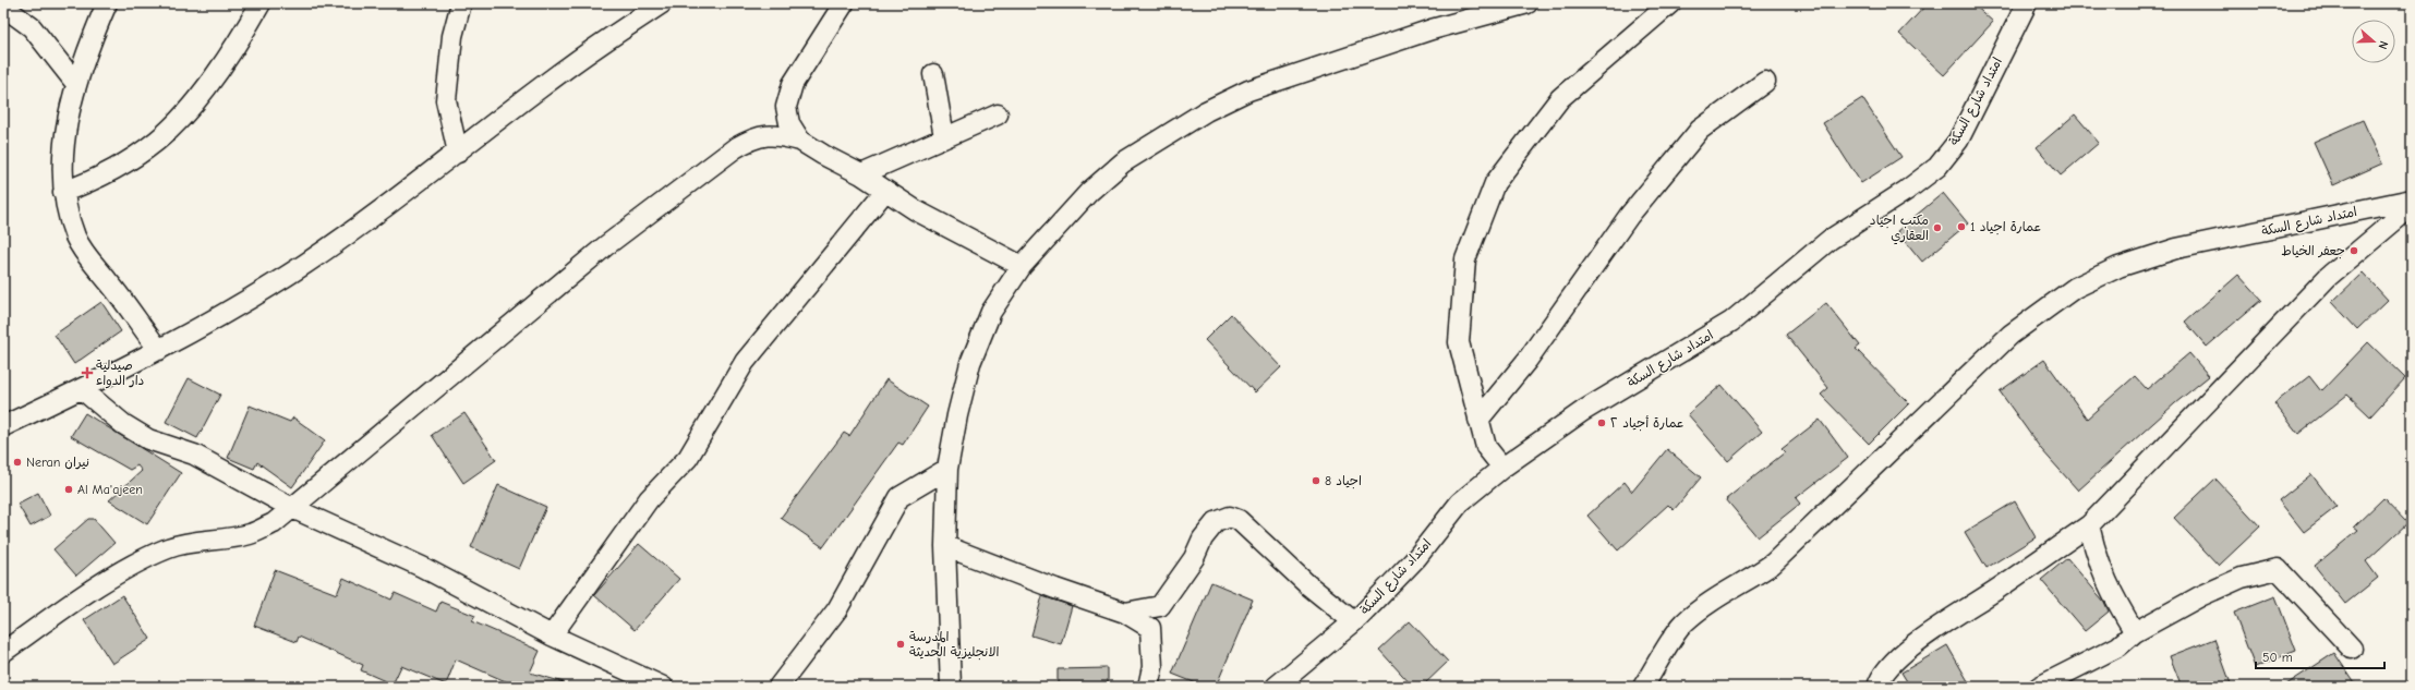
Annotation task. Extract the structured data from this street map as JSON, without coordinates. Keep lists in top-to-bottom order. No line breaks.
{"streets":{"street":["امتداد شارع السكة"]},"places":{"other":["عمارة اجياد 1","مكتب اجياد العقاري","جعفر الخياط","عمارة أجياد ٢","Neran نيران","اجياد 8","Al Ma'ajeen","المدرسة الانجليزية الحديثة"],"health":["صيدلية دار الدواء"]},"scale_bar":"50 m","north":"right"}
